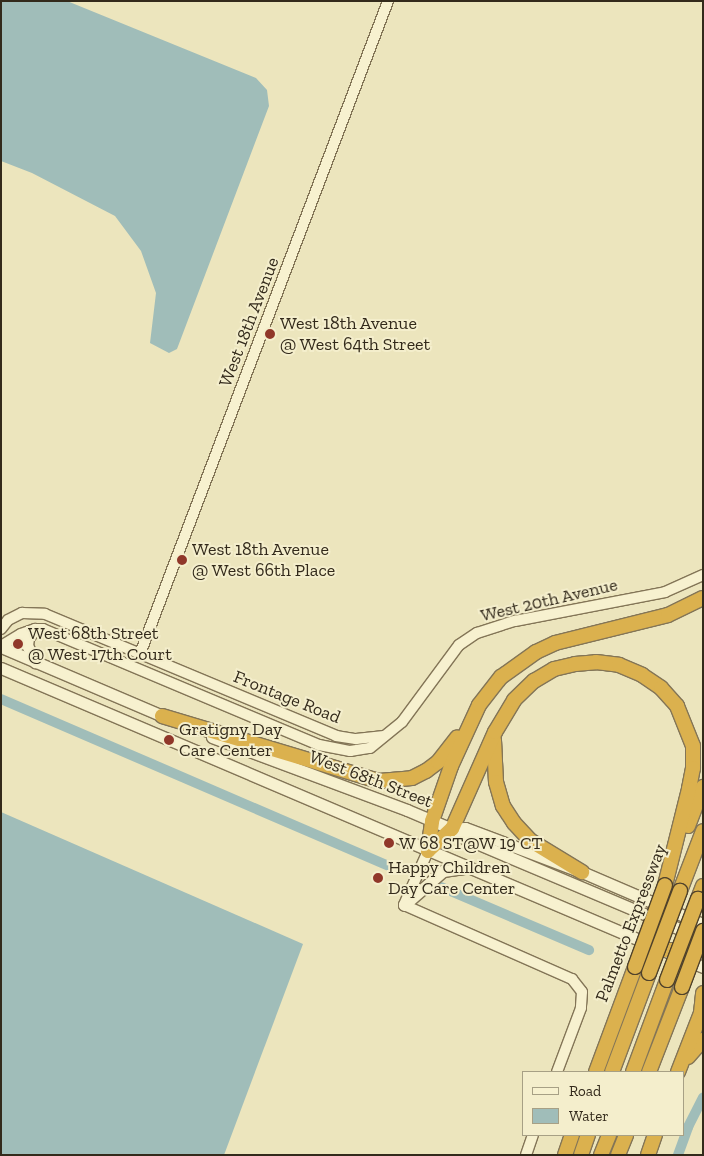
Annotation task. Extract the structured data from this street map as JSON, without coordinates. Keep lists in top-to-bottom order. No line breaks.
{"streets":{"highway":["Palmetto Expressway"],"main road":["West 68th Street"],"street":["West 18th Avenue","West 20th Avenue","Frontage Road"]},"crossings":[["West 18th Avenue","Frontage Road"],["West 20th Avenue","Frontage Road"]],"places":["West 18th Avenue @ West 64th Street","West 18th Avenue @ West 66th Place","West 68th Street @ West 17th Court","Gratigny Day Care Center","W 68 ST@W 19 CT","Happy Children Day Care Center"],"legend":["Road","Water"]}
